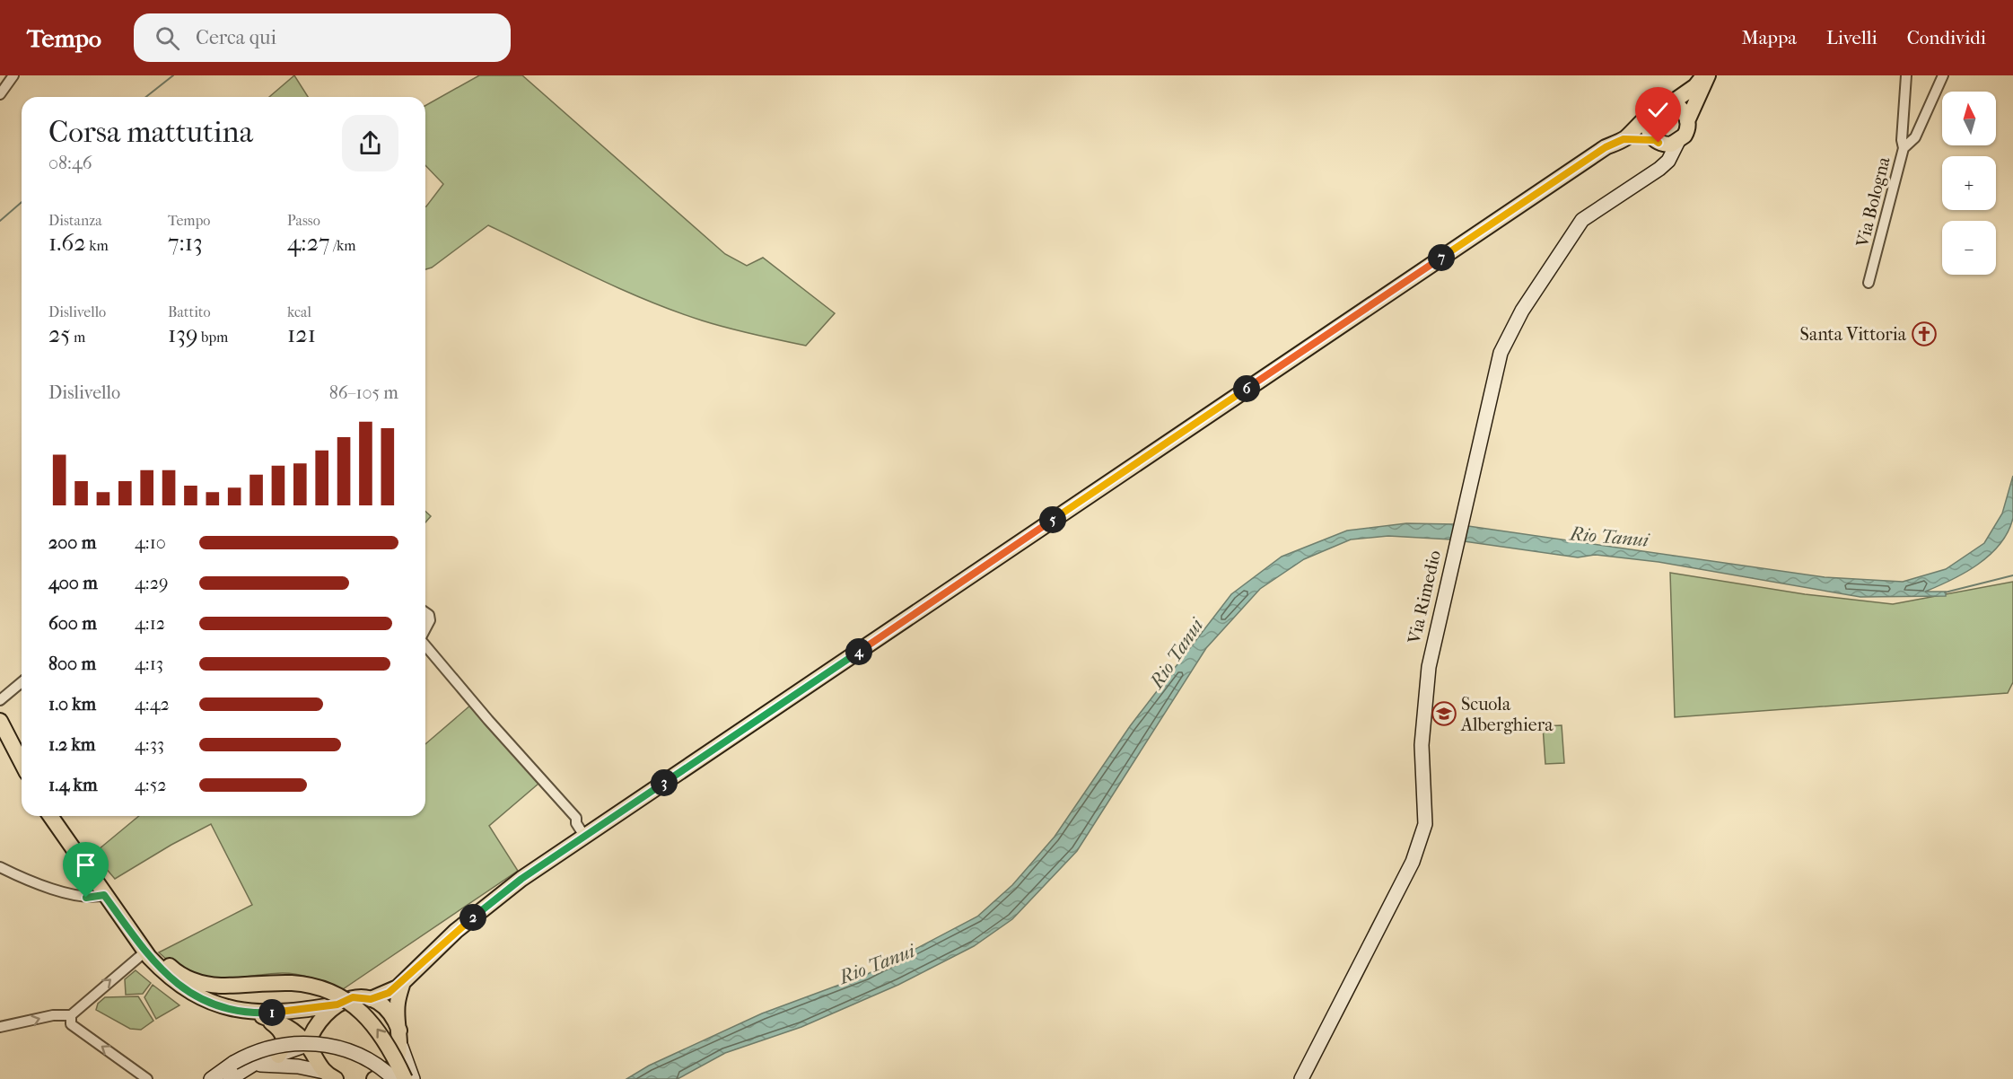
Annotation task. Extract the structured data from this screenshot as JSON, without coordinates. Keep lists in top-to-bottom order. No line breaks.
{"streets":{"street":["Via Bologna","Via Rimedio"]},"water":["Rio Tanui"],"places":{"church":["Santa Vittoria"],"school or university":["Scuola Alberghiera"]},"north":"top","page":{"header":"Tempo","search":"Cerca qui","nav":["Mappa","Livelli","Condividi"],"map_buttons":["+","−"],"heading":["Corsa mattutina","08:46"],"stats":[["Distanza","1.62 km"],["Tempo","7:13"],["Passo","4:27 /km"],["Dislivello","25 m"],["Battito","139 bpm"],["kcal","121"]],"pins":["7","6","5","4","3","2","1"],"chart":["Dislivello","86–105 m"],"list":[{"name":"200 m","note":"4:10"},{"name":"400 m","note":"4:29"},{"name":"600 m","note":"4:12"},{"name":"800 m","note":"4:13"},{"name":"1.0 km","note":"4:42"},{"name":"1.2 km","note":"4:33"},{"name":"1.4 km","note":"4:52"}]}}
